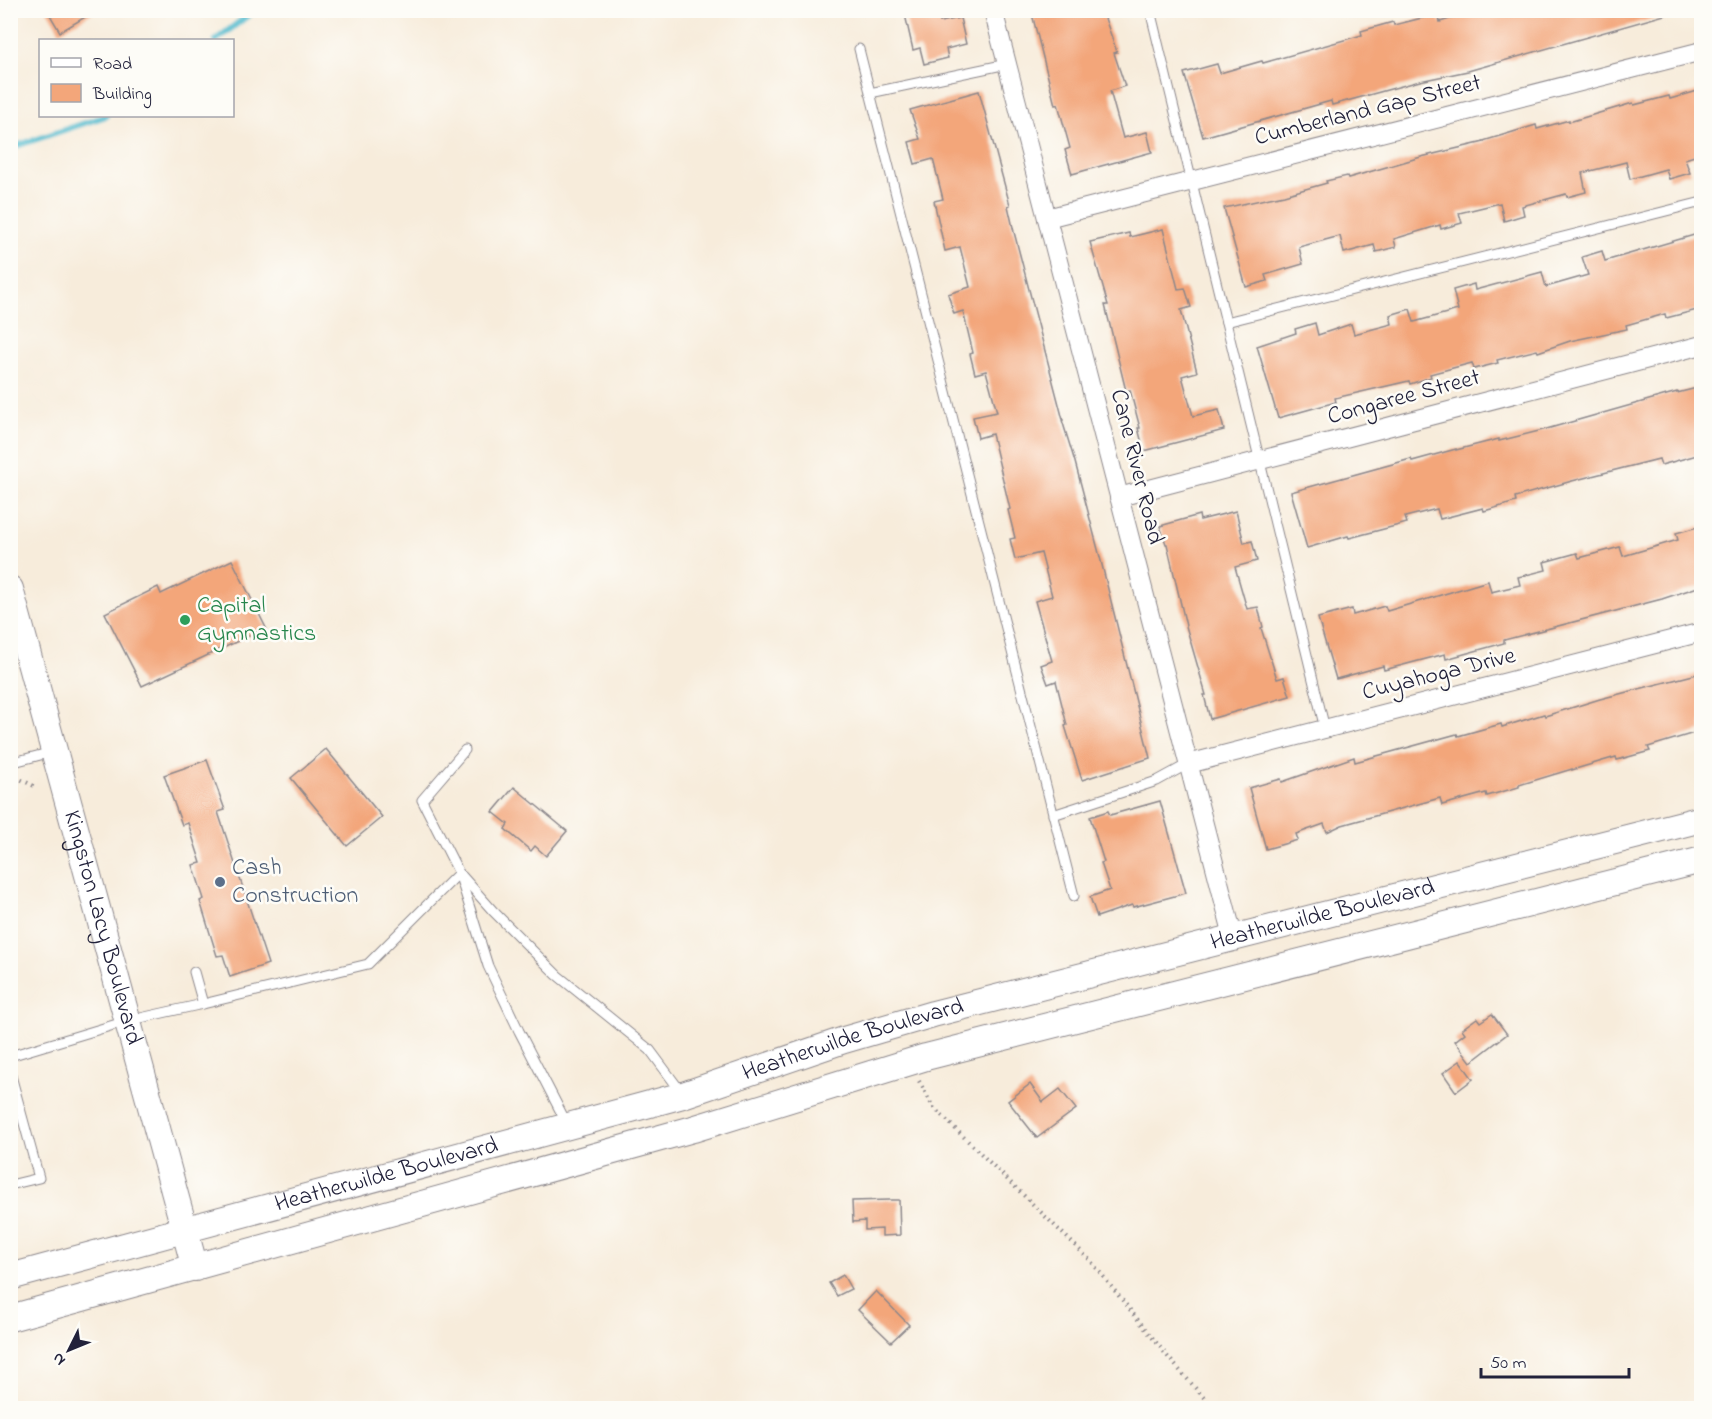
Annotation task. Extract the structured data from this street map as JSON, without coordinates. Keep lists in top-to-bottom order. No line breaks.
{"streets":{"main road":["Heatherwilde Boulevard","Kingston Lacy Boulevard"],"street":["Cumberland Gap Street","Congaree Street","Cane River Road","Cuyahoga Drive"]},"crossings":[["Cumberland Gap Street","Cane River Road"],["Congaree Street","Cane River Road"],["Cane River Road","Cuyahoga Drive"],["Cane River Road","Heatherwilde Boulevard"],["Heatherwilde Boulevard","Kingston Lacy Boulevard"]],"places":["Capital Gymnastics","Cash Construction"],"legend":["Road","Building"],"scale_bar":"50 m","north":"bottom left"}
